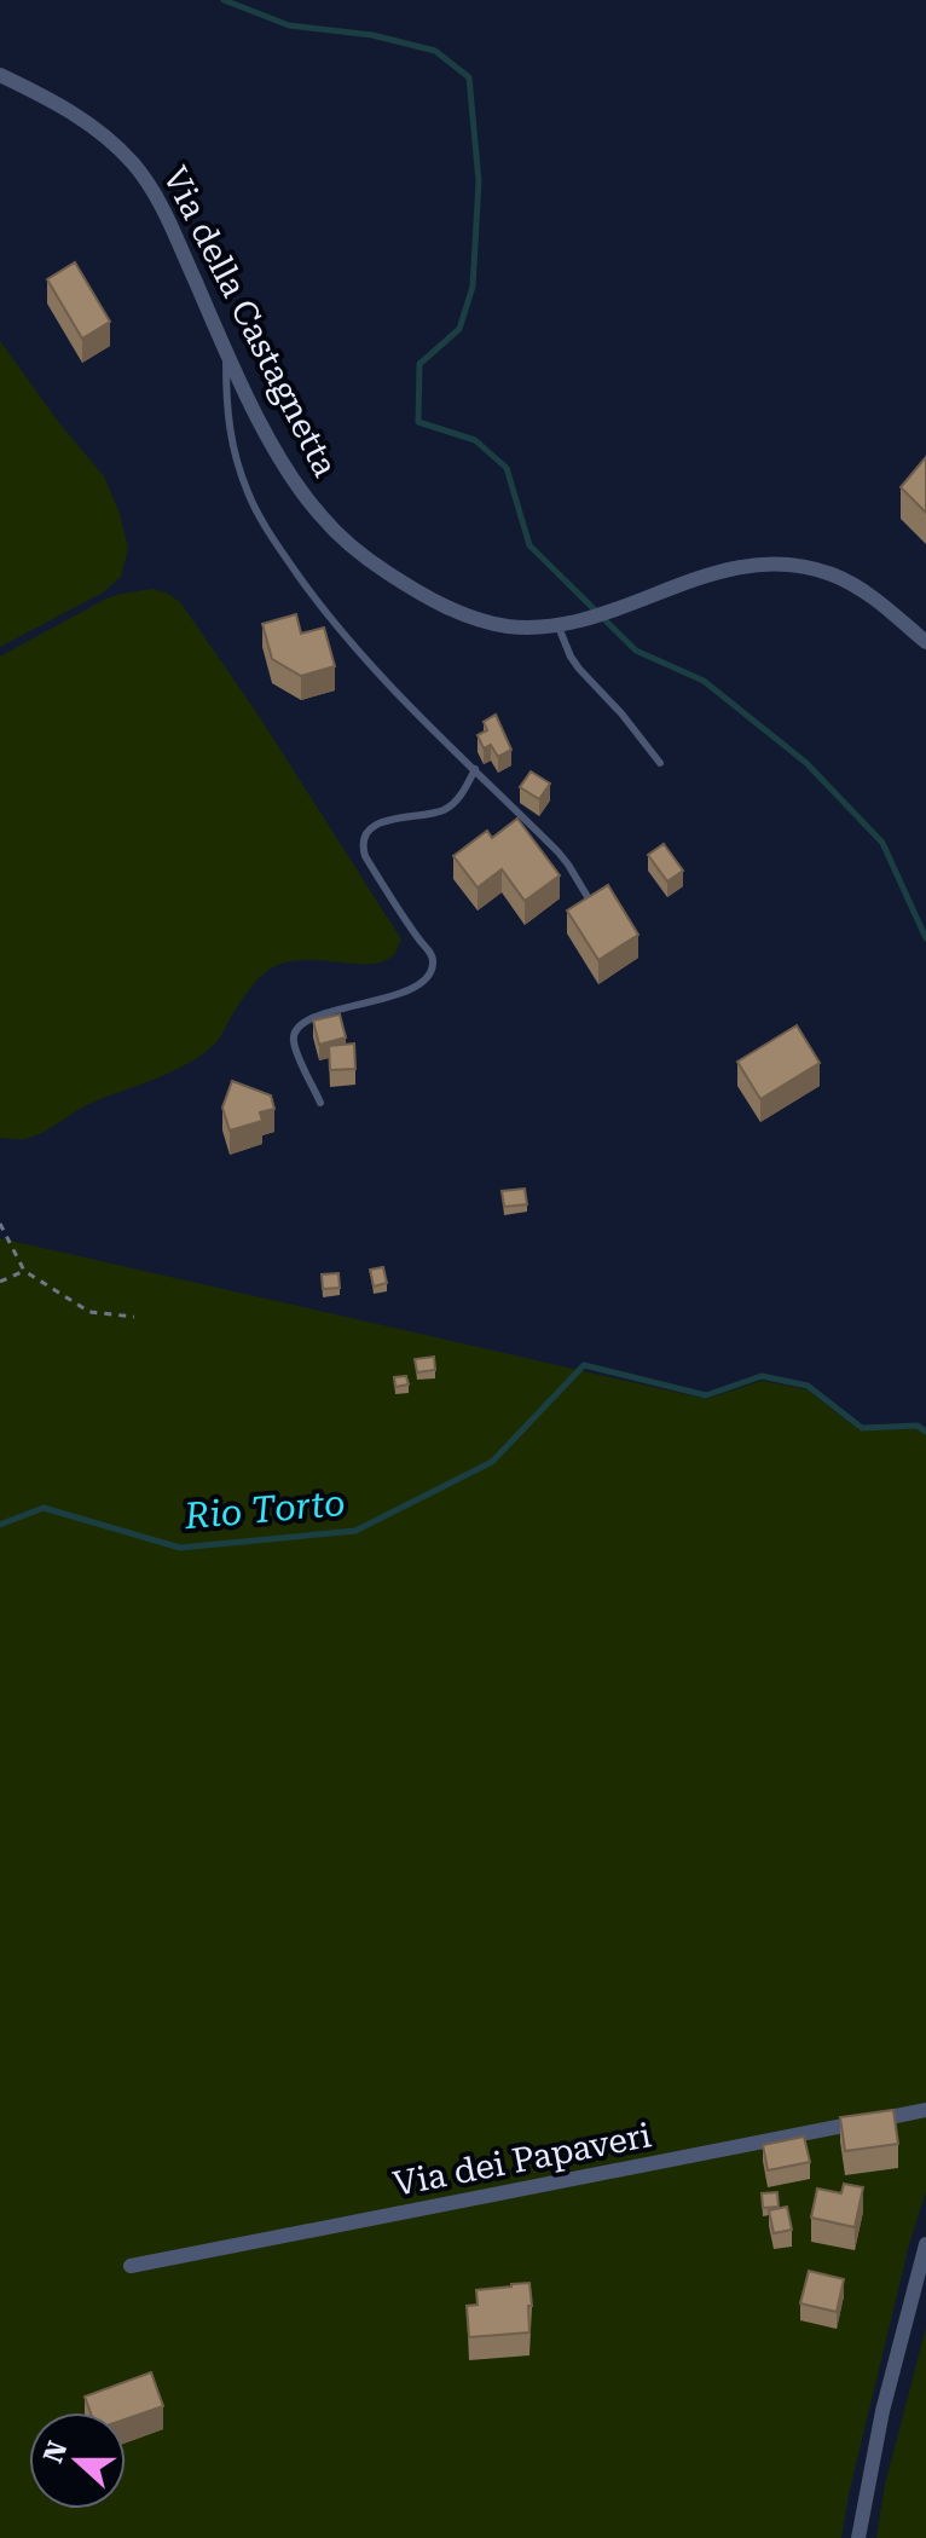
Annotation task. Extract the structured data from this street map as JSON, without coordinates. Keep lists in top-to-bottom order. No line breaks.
{"streets":{"street":["Via della Castagnetta","Via dei Papaveri"]},"water":["Rio Torto"],"north":"left"}
